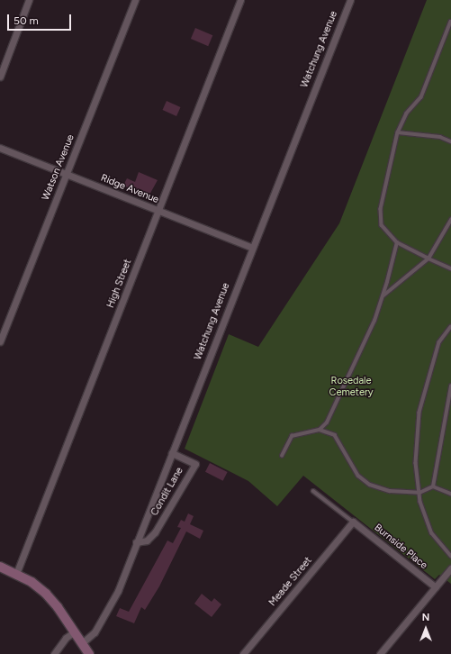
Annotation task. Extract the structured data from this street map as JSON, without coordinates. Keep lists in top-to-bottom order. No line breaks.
{"streets":{"street":["Watchung Avenue","Watson Avenue","Ridge Avenue","High Street","Condit Lane","Burnside Place","Meade Street"]},"crossings":[["Watchung Avenue","Ridge Avenue"],["Watchung Avenue","Condit Lane"],["Watson Avenue","Ridge Avenue"],["Ridge Avenue","High Street"],["Burnside Place","Meade Street"]],"parks":["Rosedale Cemetery"],"scale_bar":"50 m","north":"top"}
